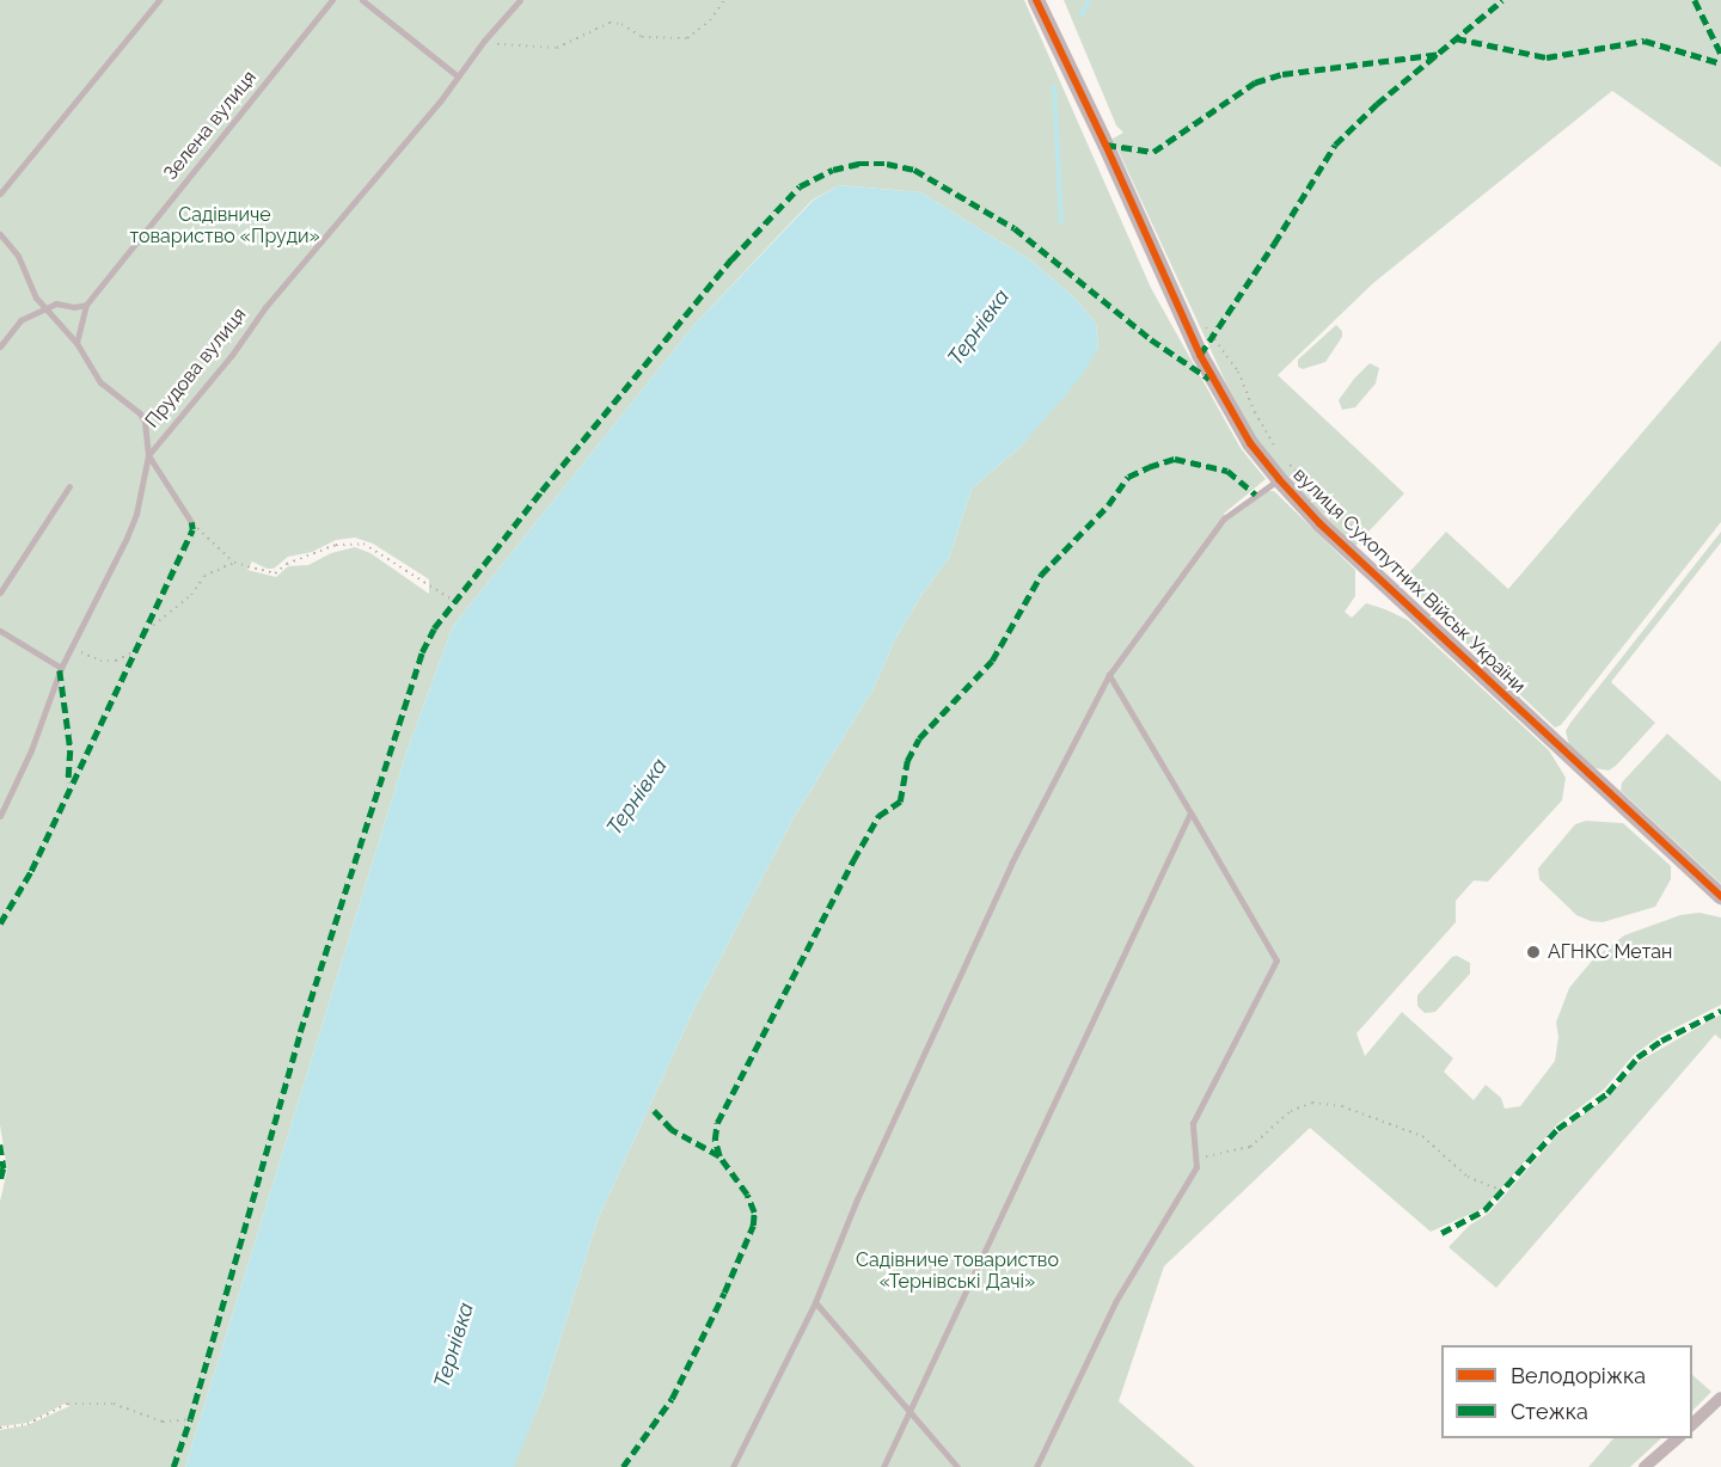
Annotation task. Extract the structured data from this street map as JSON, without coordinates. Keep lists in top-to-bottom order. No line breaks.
{"streets":{"street":["вулиця Сухопутних Військ України"],"lane":["Зелена вулиця","Прудова вулиця"]},"water":["Тернівка"],"parks":["Садівниче товариство «Пруди»","Садівниче товариство «Тернівські Дачі»"],"places":["АГНКС Метан"],"legend":["Велодоріжка","Стежка"]}
